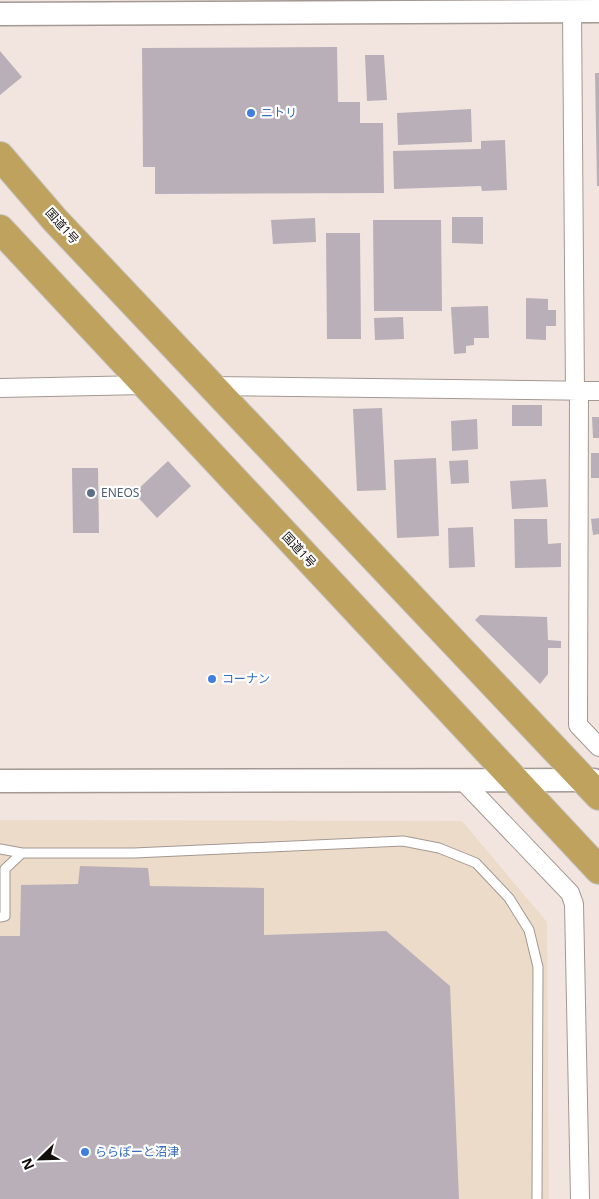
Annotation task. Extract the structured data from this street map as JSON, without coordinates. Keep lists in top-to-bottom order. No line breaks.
{"streets":{"highway":["国道1号"]},"places":["ニトリ","ENEOS","コーナン","ららぽーと沼津"],"north":"bottom left"}
